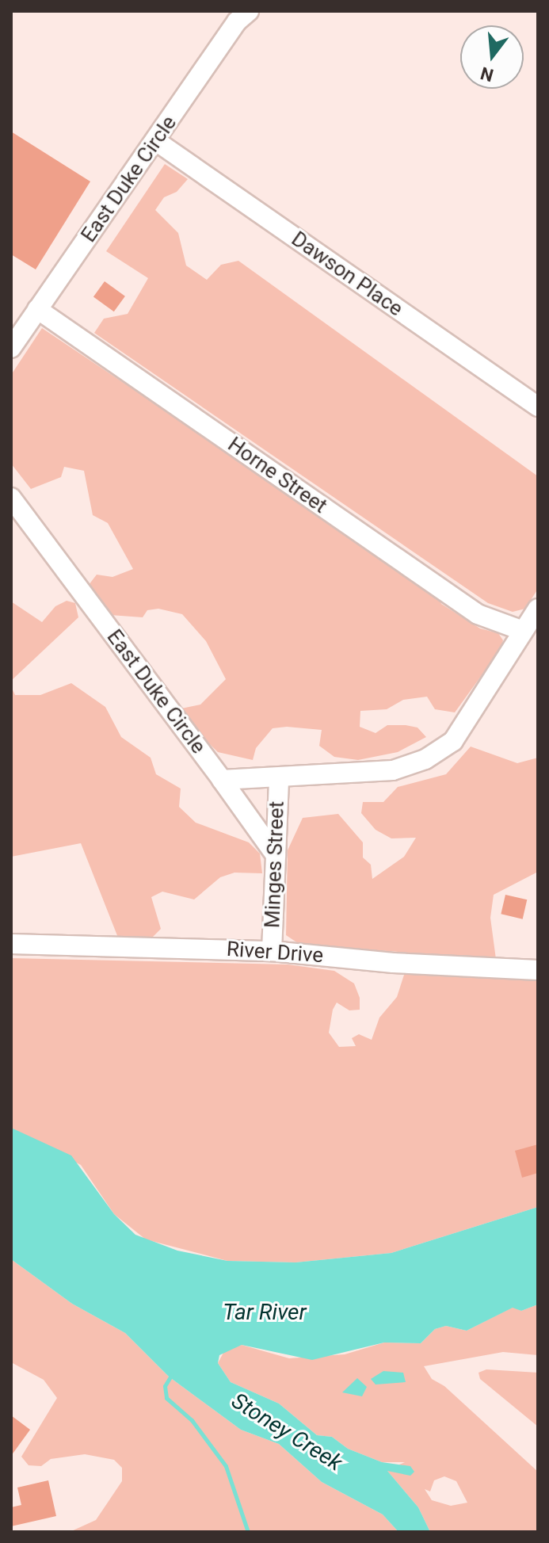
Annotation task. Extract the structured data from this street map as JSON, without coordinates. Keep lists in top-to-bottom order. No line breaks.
{"streets":{"street":["East Duke Circle","Dawson Place","Horne Street","Minges Street","River Drive"]},"crossings":[["East Duke Circle","Dawson Place"],["East Duke Circle","Horne Street"],["East Duke Circle","Minges Street"],["Minges Street","River Drive"]],"water":["Tar River","Stoney Creek"],"north":"bottom"}
